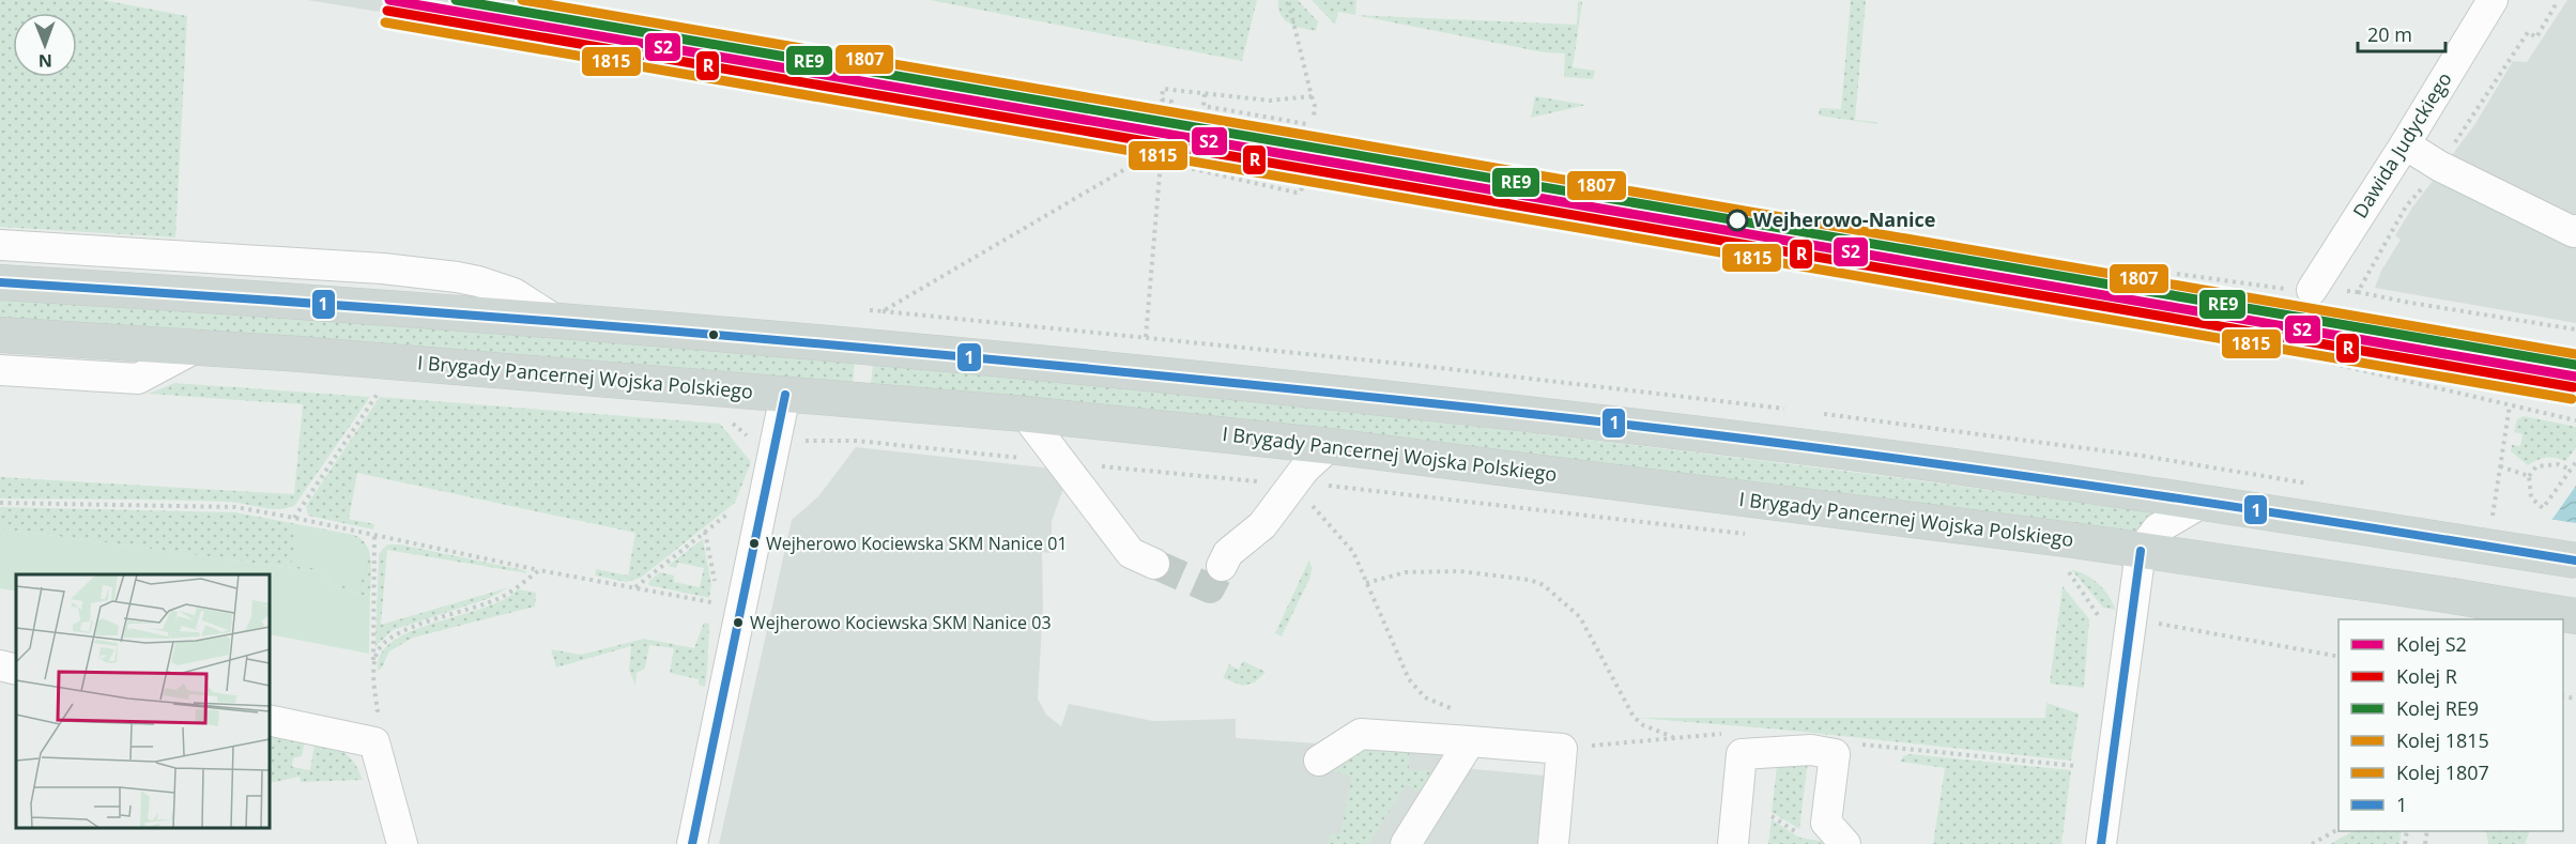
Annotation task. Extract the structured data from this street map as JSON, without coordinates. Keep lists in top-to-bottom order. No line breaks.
{"streets":{"main road":["I Brygady Pancernej Wojska Polskiego"],"street":["Dawida Judyckiego"]},"places":["Wejherowo-Nanice","Wejherowo Kociewska SKM Nanice 01","Wejherowo Kociewska SKM Nanice 03"],"lines":["rail line S2","rail line RE9","rail line 1807","rail line R","rail line 1815","transit line 1"],"legend":["Kolej S2","Kolej R","Kolej RE9","Kolej 1815","Kolej 1807","1"],"scale_bar":"20 m","north":"bottom"}
